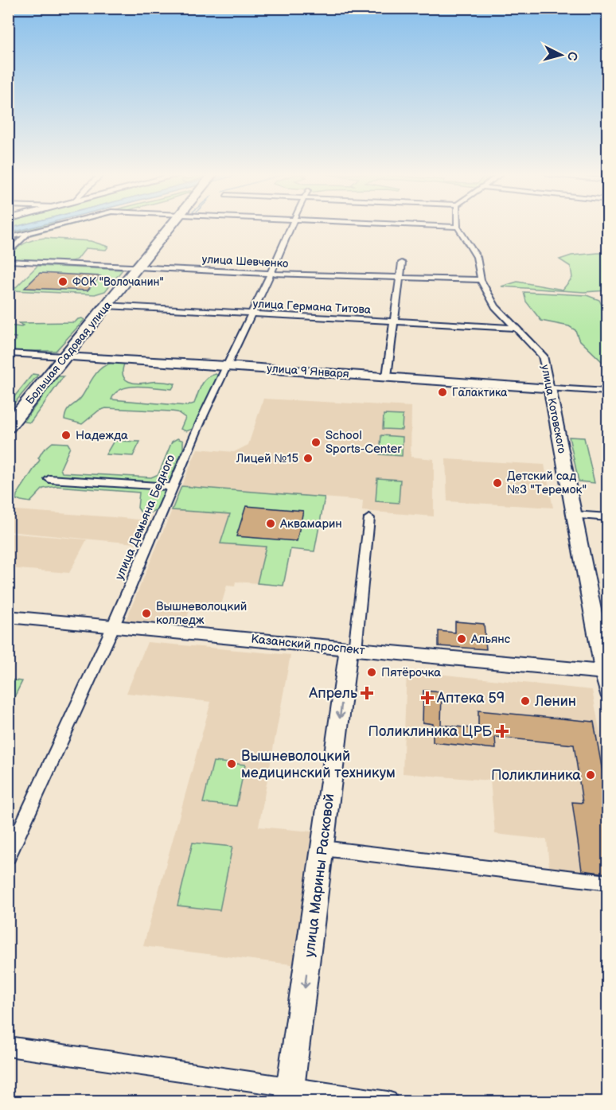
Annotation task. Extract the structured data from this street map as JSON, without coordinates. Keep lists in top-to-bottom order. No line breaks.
{"streets":{"highway":["Большая Садовая улица"],"street":["улица Шевченко","улица Германа Титова","улица 9 Января","улица Котовского","улица Демьяна Бедного","Казанский проспект","улица Марины Расковой"]},"crossings":[["улица Шевченко","Большая Садовая улица"],["улица Шевченко","улица Котовского"],["улица Шевченко","улица Демьяна Бедного"],["улица Германа Титова","Большая Садовая улица"],["улица Германа Титова","улица Котовского"],["улица Германа Титова","улица Демьяна Бедного"],["Большая Садовая улица","улица 9 Января"],["улица 9 Января","улица Котовского"],["улица 9 Января","улица Демьяна Бедного"],["улица Котовского","Казанский проспект"],["улица Демьяна Бедного","Казанский проспект"],["Казанский проспект","улица Марины Расковой"]],"one_way":["улица Марины Расковой"],"places":{"other":["ФОК \"Волочанин\"","Галактика","Надежда","School Sports-Center","Лицей №15","Детский сад №3 \"Теремок\"","Аквамарин","Вышневолоцкий колледж","Альянс","Пятёрочка","Ленин","Вышневолоцкий медицинский техникум","Поликлиника"],"health":["Апрель","Аптека 59","Поликлиника ЦРБ"]},"north":"right"}
